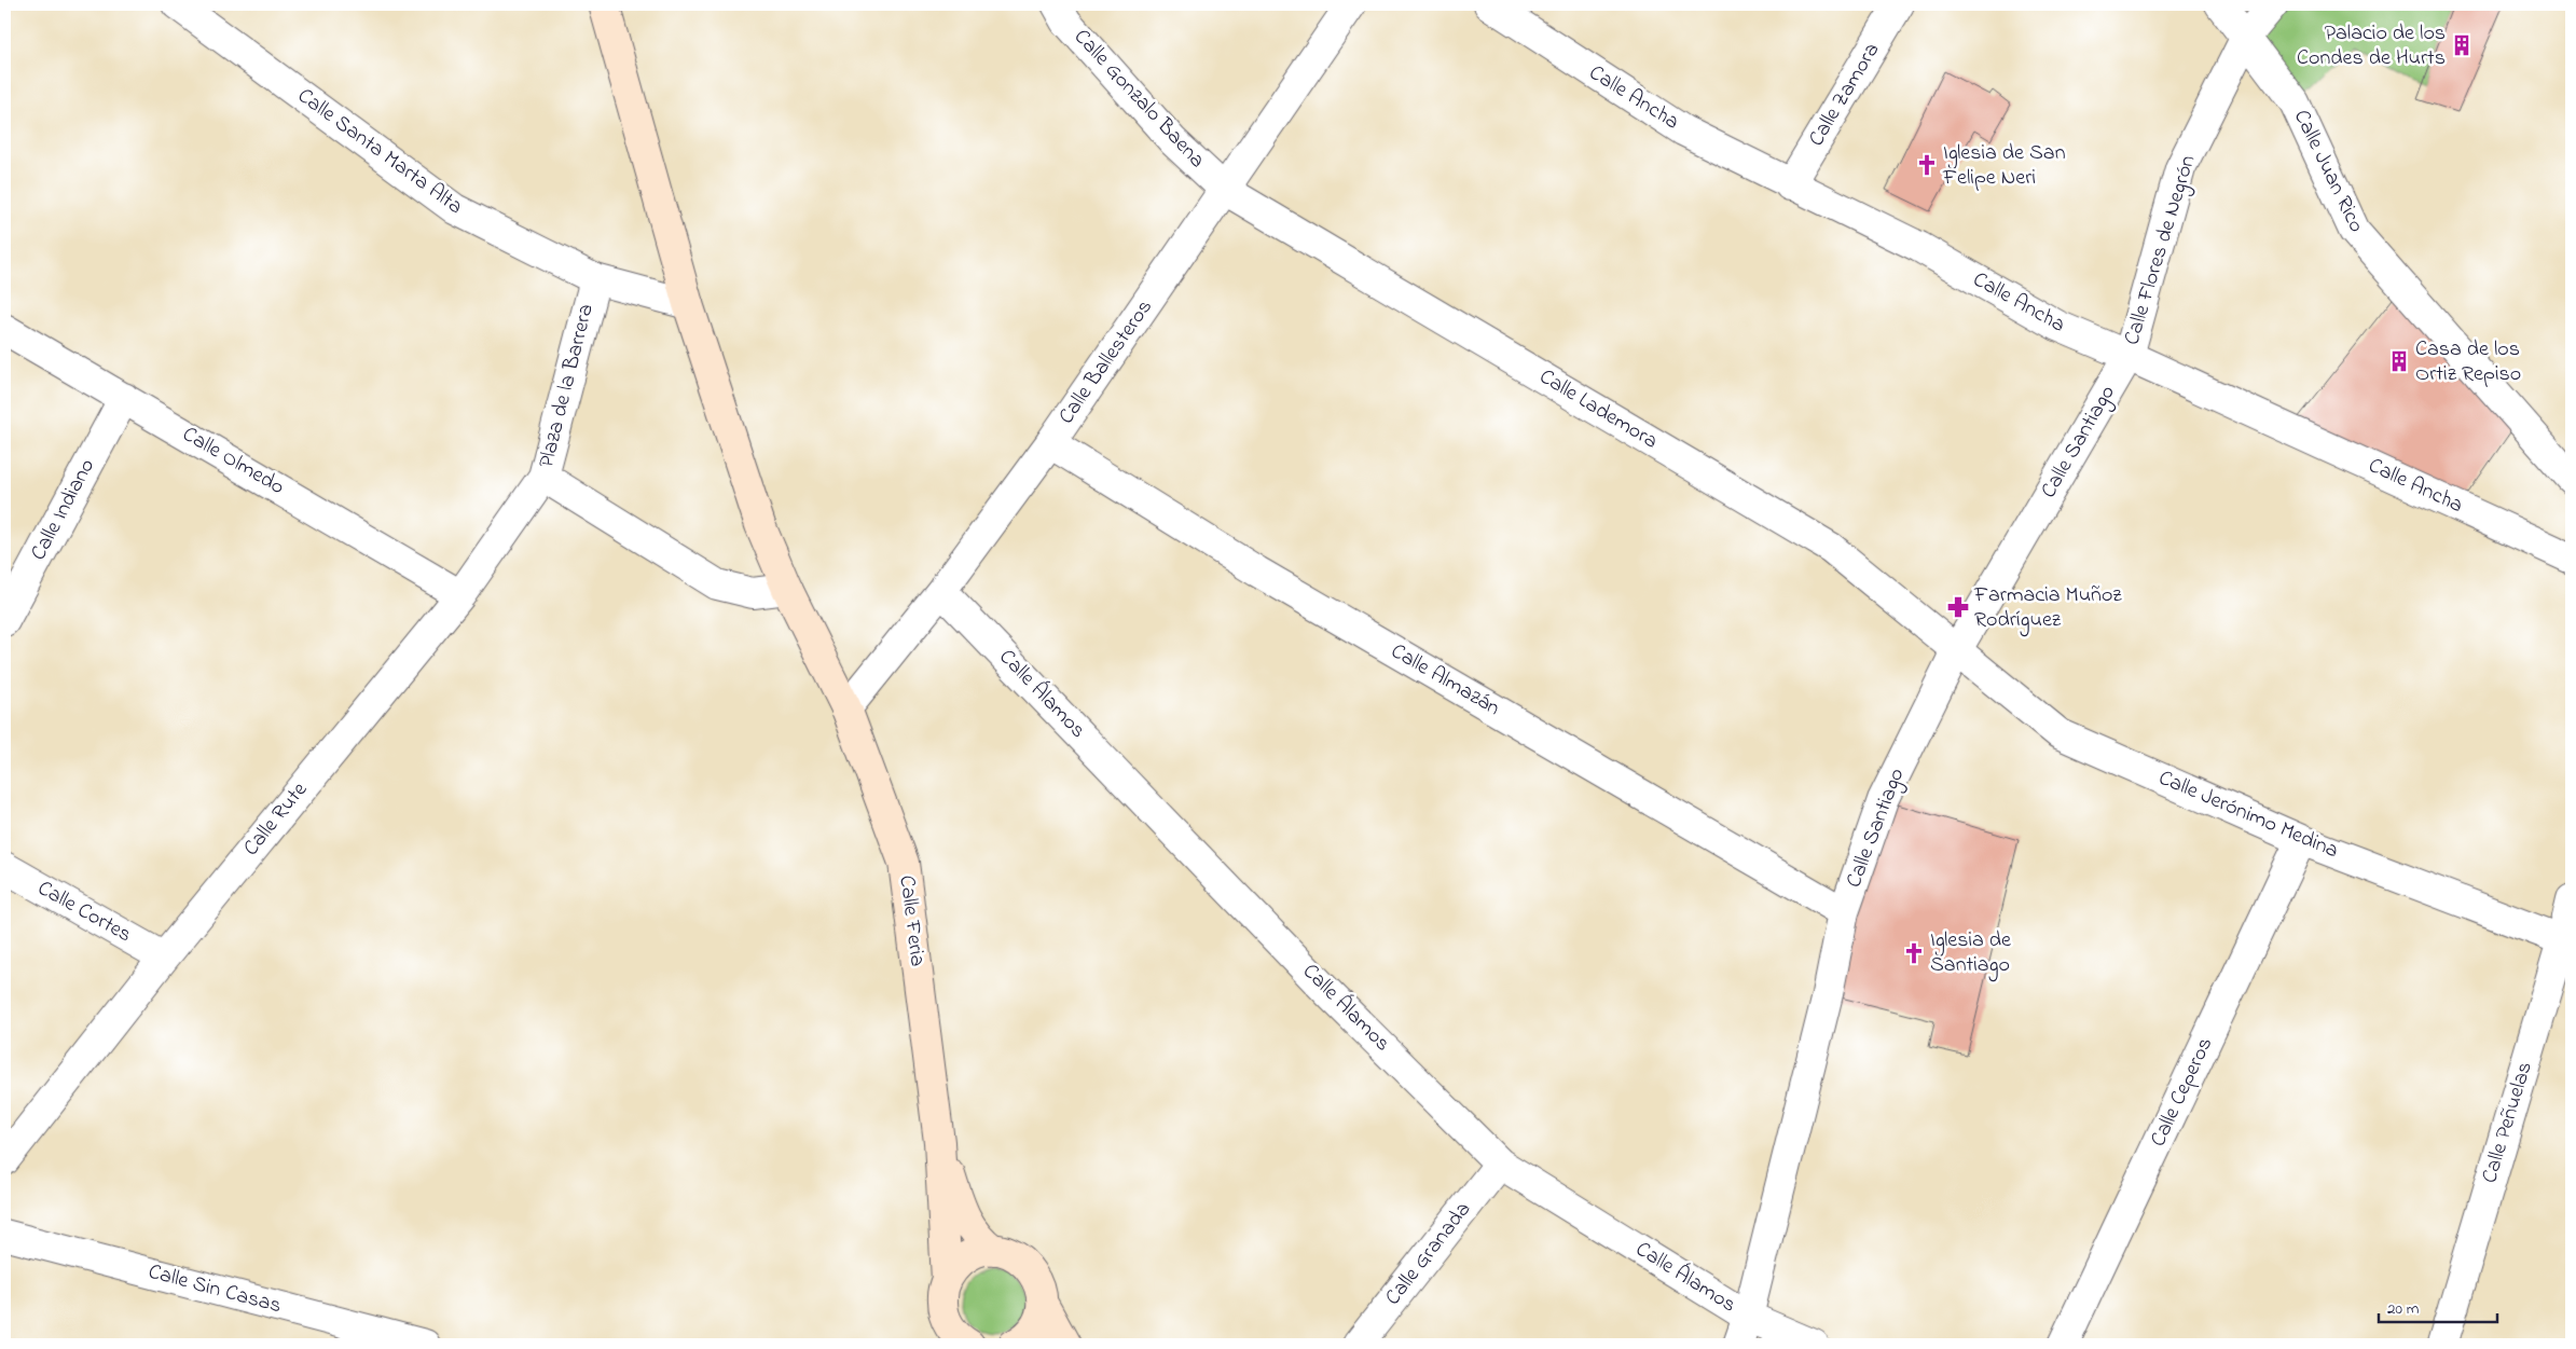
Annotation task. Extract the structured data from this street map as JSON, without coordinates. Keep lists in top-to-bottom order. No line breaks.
{"streets":{"street":["Calle Zamora","Calle Ancha","Calle Gonzalo Baena","Calle Santa Marta Alta","Calle Juan Rico","Calle Flores de Negrón","Calle Ballesteros","Plaza de la Barrera","Calle Lademora","Calle Santiago","Calle Olmedo","Calle Indiano","Calle Almazán","Calle Álamos","Calle Jerónimo Medina","Calle Rute","Calle Cortes","Calle Feria","Calle Ceperos","Calle Peñuelas","Calle Granada","Calle Sin Casas"]},"crossings":[["Calle Zamora","Calle Ancha"],["Calle Ancha","Calle Flores de Negrón"],["Calle Ancha","Calle Santiago"],["Calle Gonzalo Baena","Calle Ballesteros"],["Calle Gonzalo Baena","Calle Lademora"],["Calle Santa Marta Alta","Plaza de la Barrera"],["Calle Juan Rico","Calle Flores de Negrón"],["Calle Flores de Negrón","Calle Santiago"],["Calle Ballesteros","Calle Lademora"],["Calle Ballesteros","Calle Almazán"],["Calle Ballesteros","Calle Álamos"],["Calle Ballesteros","Calle Feria"],["Plaza de la Barrera","Calle Rute"],["Calle Lademora","Calle Santiago"],["Calle Lademora","Calle Jerónimo Medina"],["Calle Santiago","Calle Almazán"],["Calle Santiago","Calle Álamos"],["Calle Santiago","Calle Jerónimo Medina"],["Calle Olmedo","Calle Indiano"],["Calle Olmedo","Calle Rute"],["Calle Álamos","Calle Granada"],["Calle Jerónimo Medina","Calle Ceperos"],["Calle Jerónimo Medina","Calle Peñuelas"],["Calle Rute","Calle Cortes"]],"places":{"building":["Palacio de los Condes de Hurts","Casa de los Ortiz Repiso"],"church":["Iglesia de San Felipe Neri","Iglesia de Santiago"],"pharmacy":["Farmacia Muñoz Rodríguez"]},"scale_bar":"20 m"}
